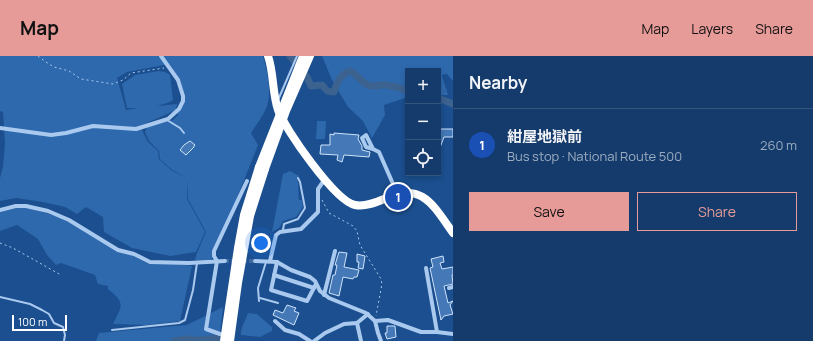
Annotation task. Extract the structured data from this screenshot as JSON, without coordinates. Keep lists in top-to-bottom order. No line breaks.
{"scale_bar":"100 m","page":{"header":"Map","nav":["Map","Layers","Share"],"heading":"Nearby","map_buttons":["+","−"],"list":[{"mark":"1","name":"紺屋地獄前","note":"Bus stop · National Route 500","value":"260 m"}],"buttons":["Save","Share"],"pins":"1","scale":"100 m"}}
